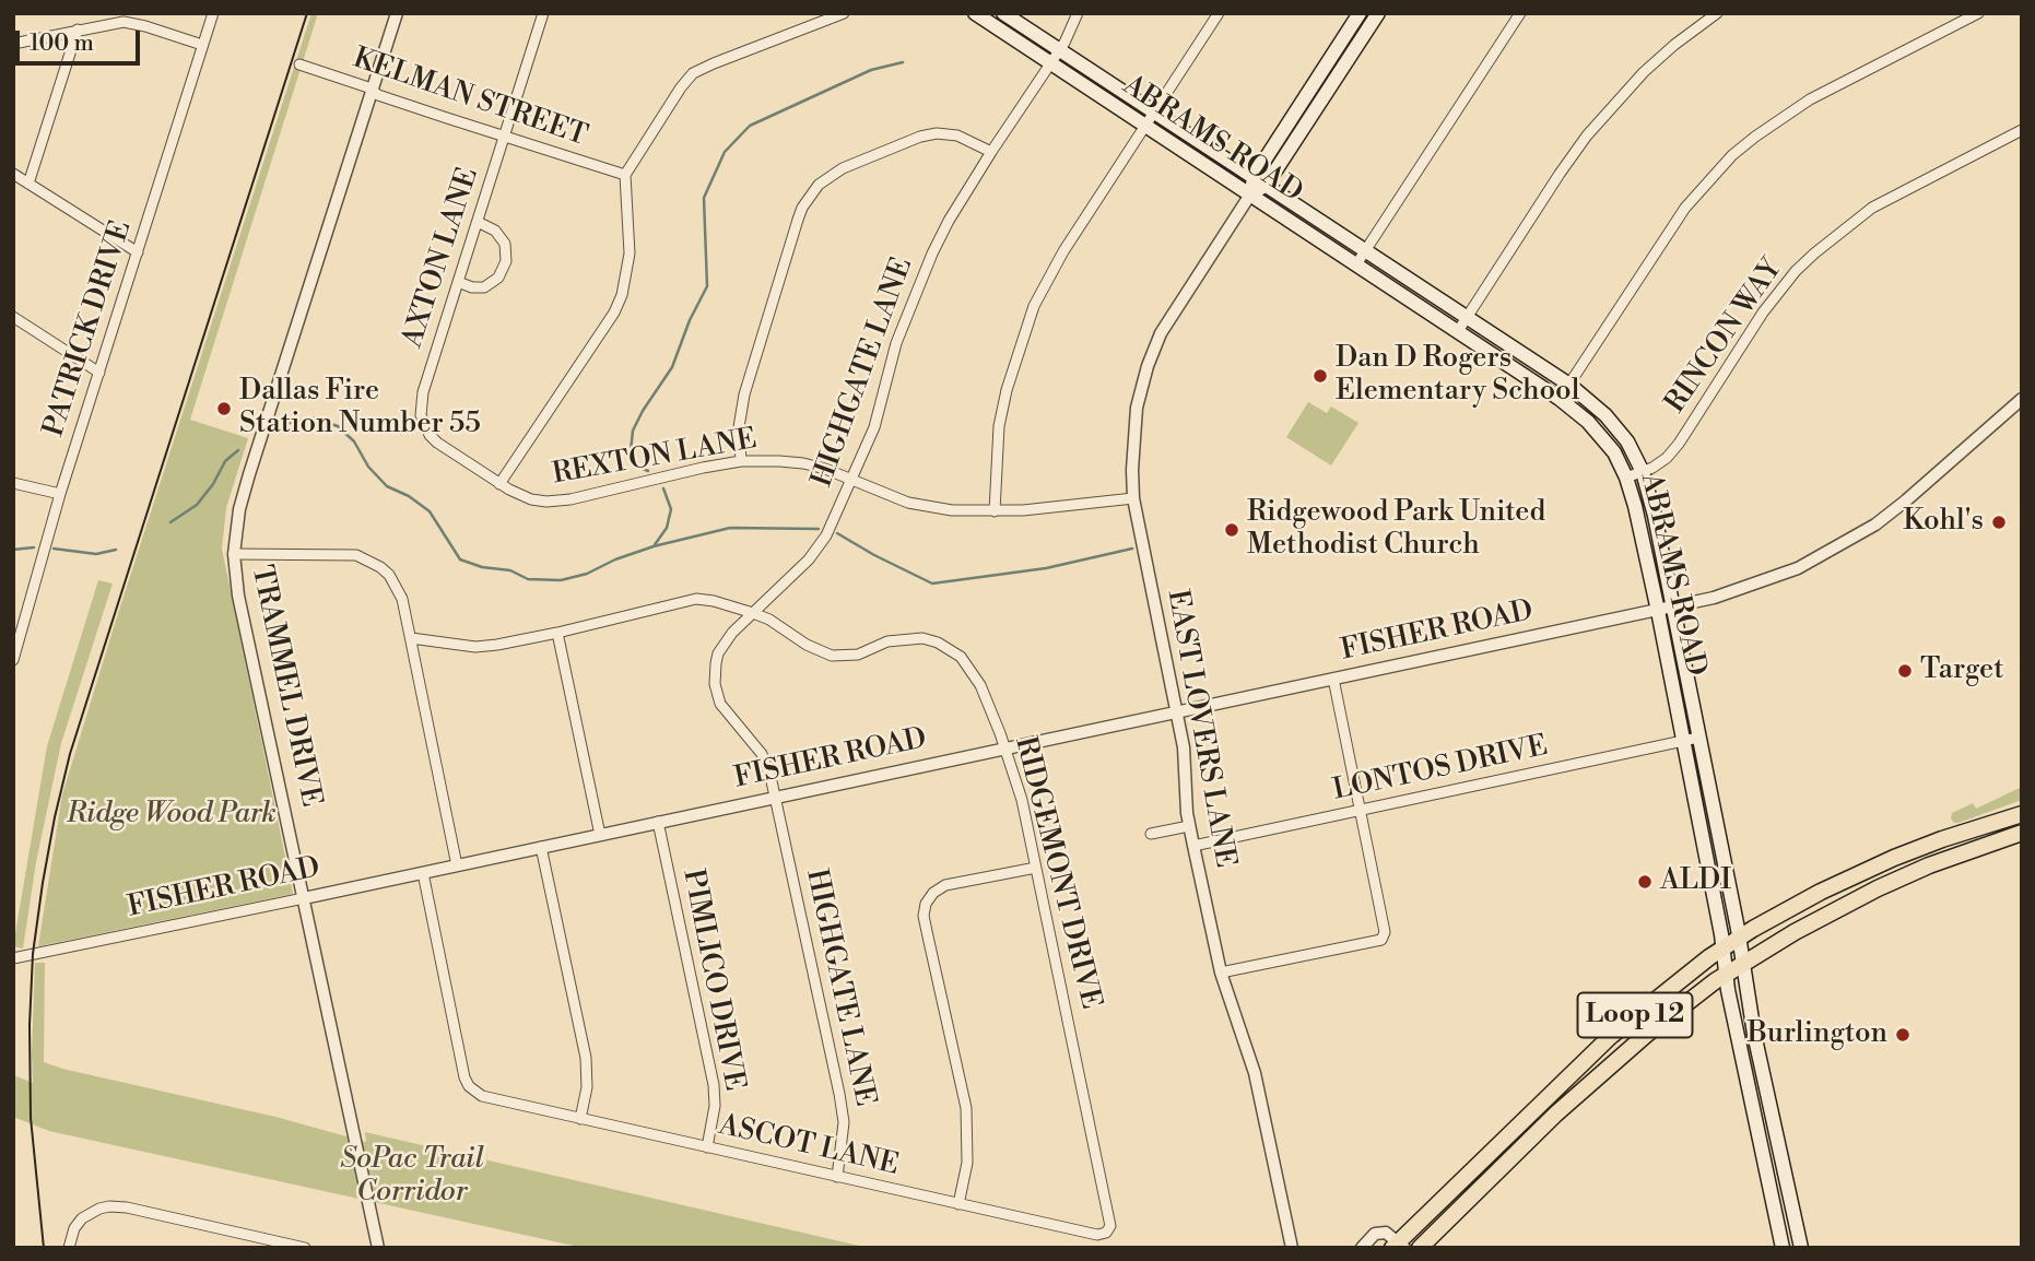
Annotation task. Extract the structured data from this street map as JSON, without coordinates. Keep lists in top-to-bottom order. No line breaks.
{"streets":{"main road":["ABRAMS ROAD","EAST LOVERS LANE","Loop 12"],"street":["KELMAN STREET","AXTON LANE","PATRICK DRIVE","RINCON WAY","HIGHGATE LANE","REXTON LANE","FISHER ROAD","TRAMMEL DRIVE","LONTOS DRIVE","RIDGEMONT DRIVE","PIMLICO DRIVE","ASCOT LANE"]},"crossings":[["KELMAN STREET","AXTON LANE"],["KELMAN STREET","TRAMMEL DRIVE"],["ABRAMS ROAD","RINCON WAY"],["ABRAMS ROAD","HIGHGATE LANE"],["ABRAMS ROAD","FISHER ROAD"],["ABRAMS ROAD","EAST LOVERS LANE"],["ABRAMS ROAD","LONTOS DRIVE"],["ABRAMS ROAD","Loop 12"],["AXTON LANE","REXTON LANE"],["HIGHGATE LANE","REXTON LANE"],["HIGHGATE LANE","FISHER ROAD"],["HIGHGATE LANE","RIDGEMONT DRIVE"],["HIGHGATE LANE","ASCOT LANE"],["REXTON LANE","EAST LOVERS LANE"],["FISHER ROAD","TRAMMEL DRIVE"],["FISHER ROAD","EAST LOVERS LANE"],["FISHER ROAD","RIDGEMONT DRIVE"],["FISHER ROAD","PIMLICO DRIVE"],["FISHER ROAD","ASCOT LANE"],["EAST LOVERS LANE","LONTOS DRIVE"],["RIDGEMONT DRIVE","ASCOT LANE"],["PIMLICO DRIVE","ASCOT LANE"]],"parks":["Ridge Wood Park","SoPac Trail Corridor"],"places":["Dan D Rogers Elementary School","Dallas Fire Station Number 55","Kohl's","Ridgewood Park United Methodist Church","Target","ALDI","Burlington"],"scale_bar":"100 m"}
